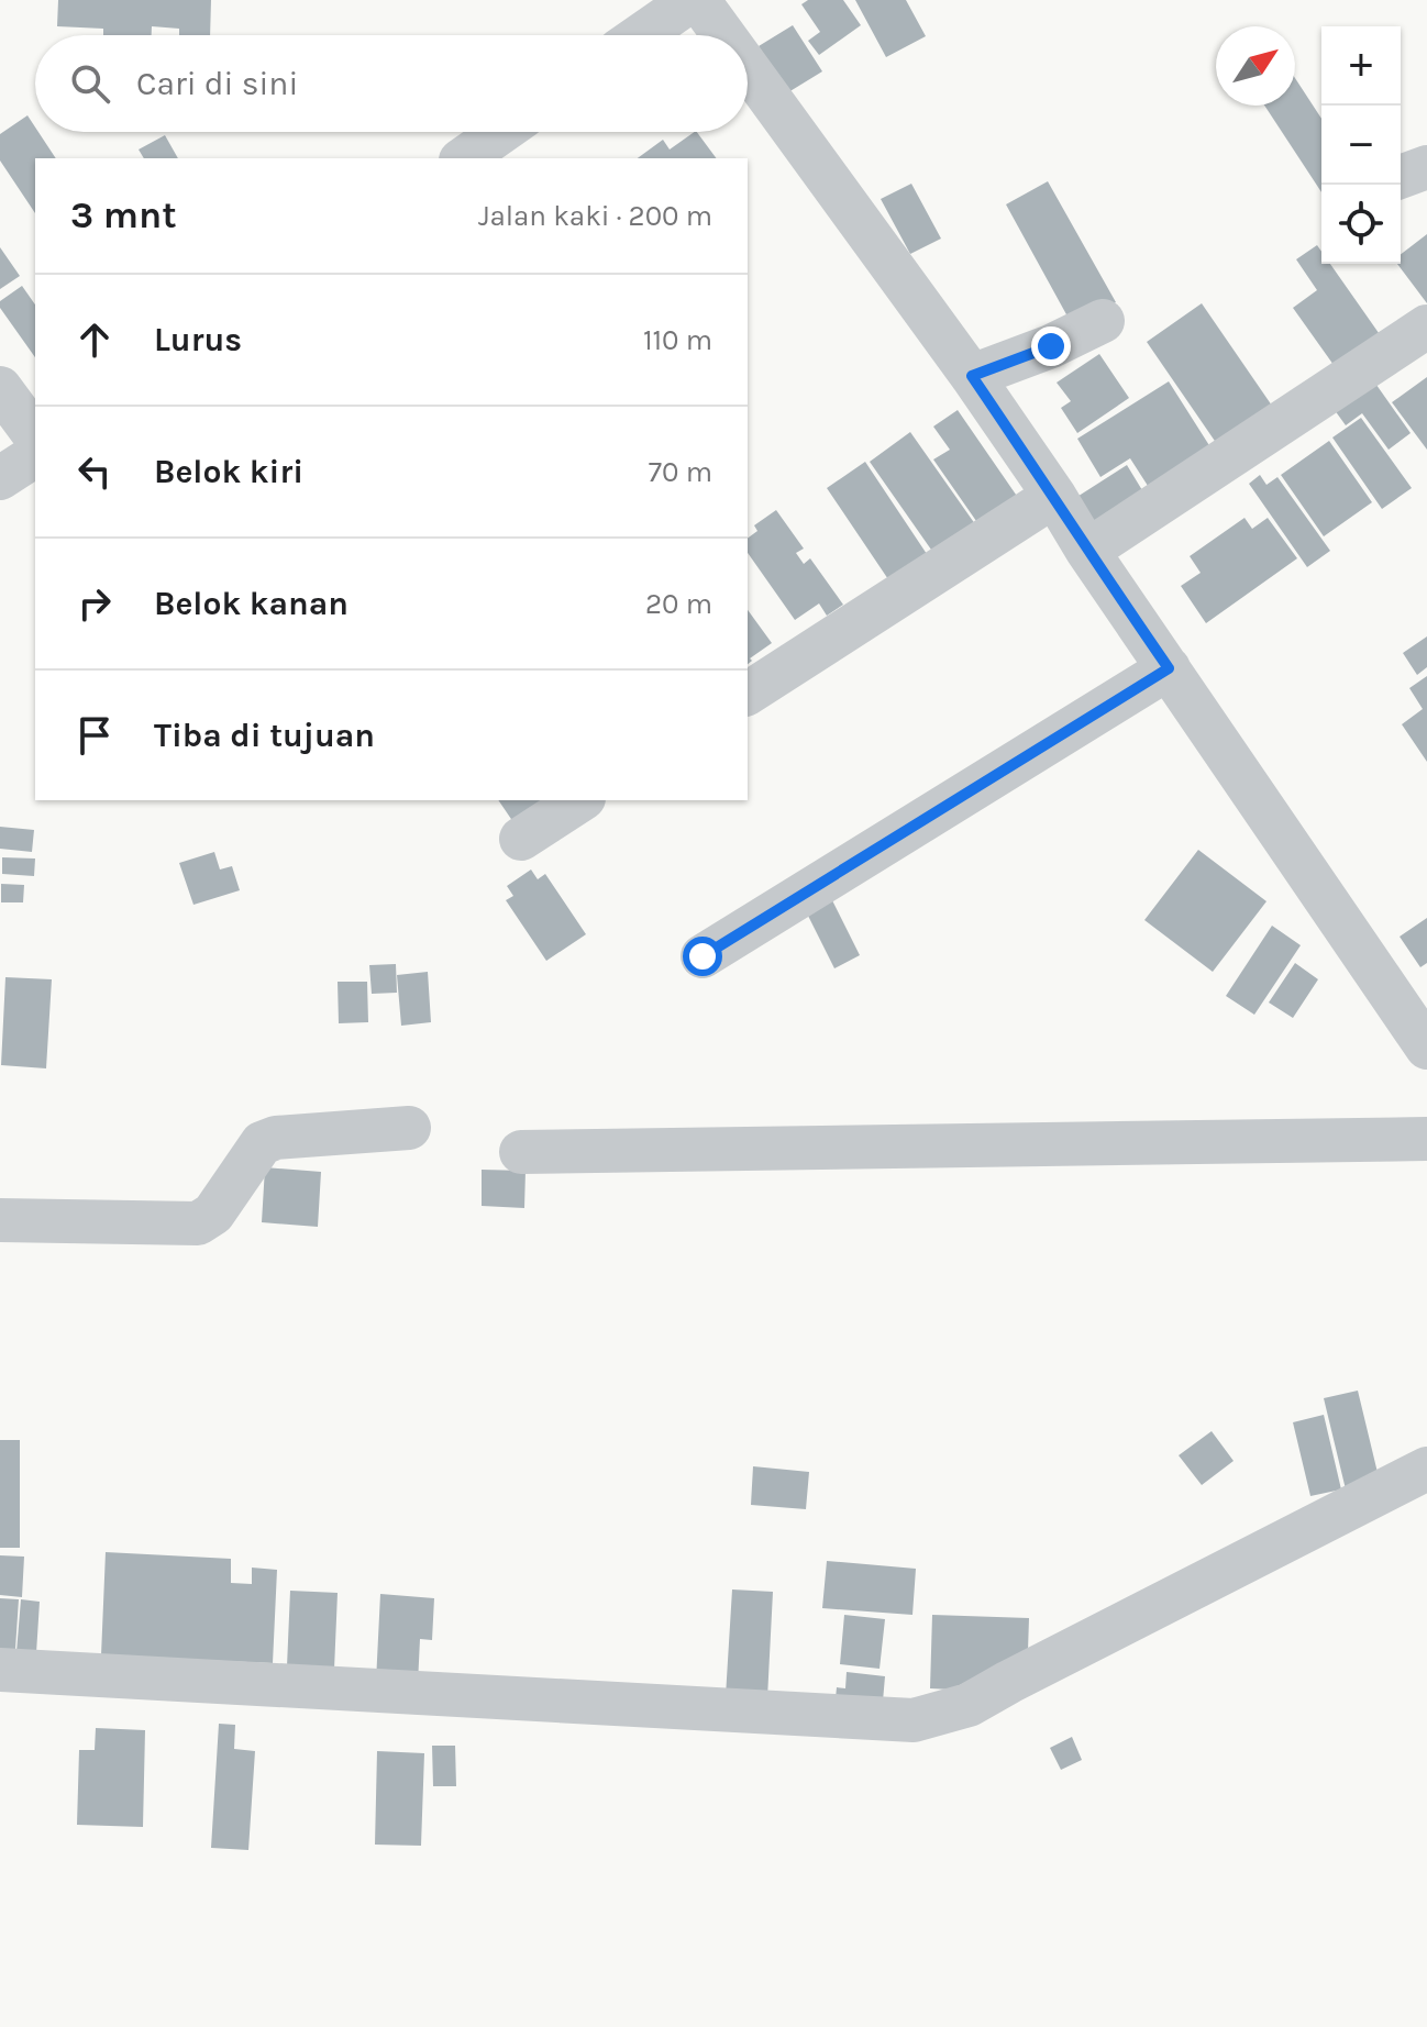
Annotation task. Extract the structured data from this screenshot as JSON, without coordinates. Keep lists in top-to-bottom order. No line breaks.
{"north":"top right","page":{"map_buttons":["+","−"],"search":"Cari di sini","heading":["3 mnt","Jalan kaki · 200 m"],"list":[["Lurus","110 m"],["Belok kiri","70 m"],["Belok kanan","20 m"],"Tiba di tujuan"]}}
